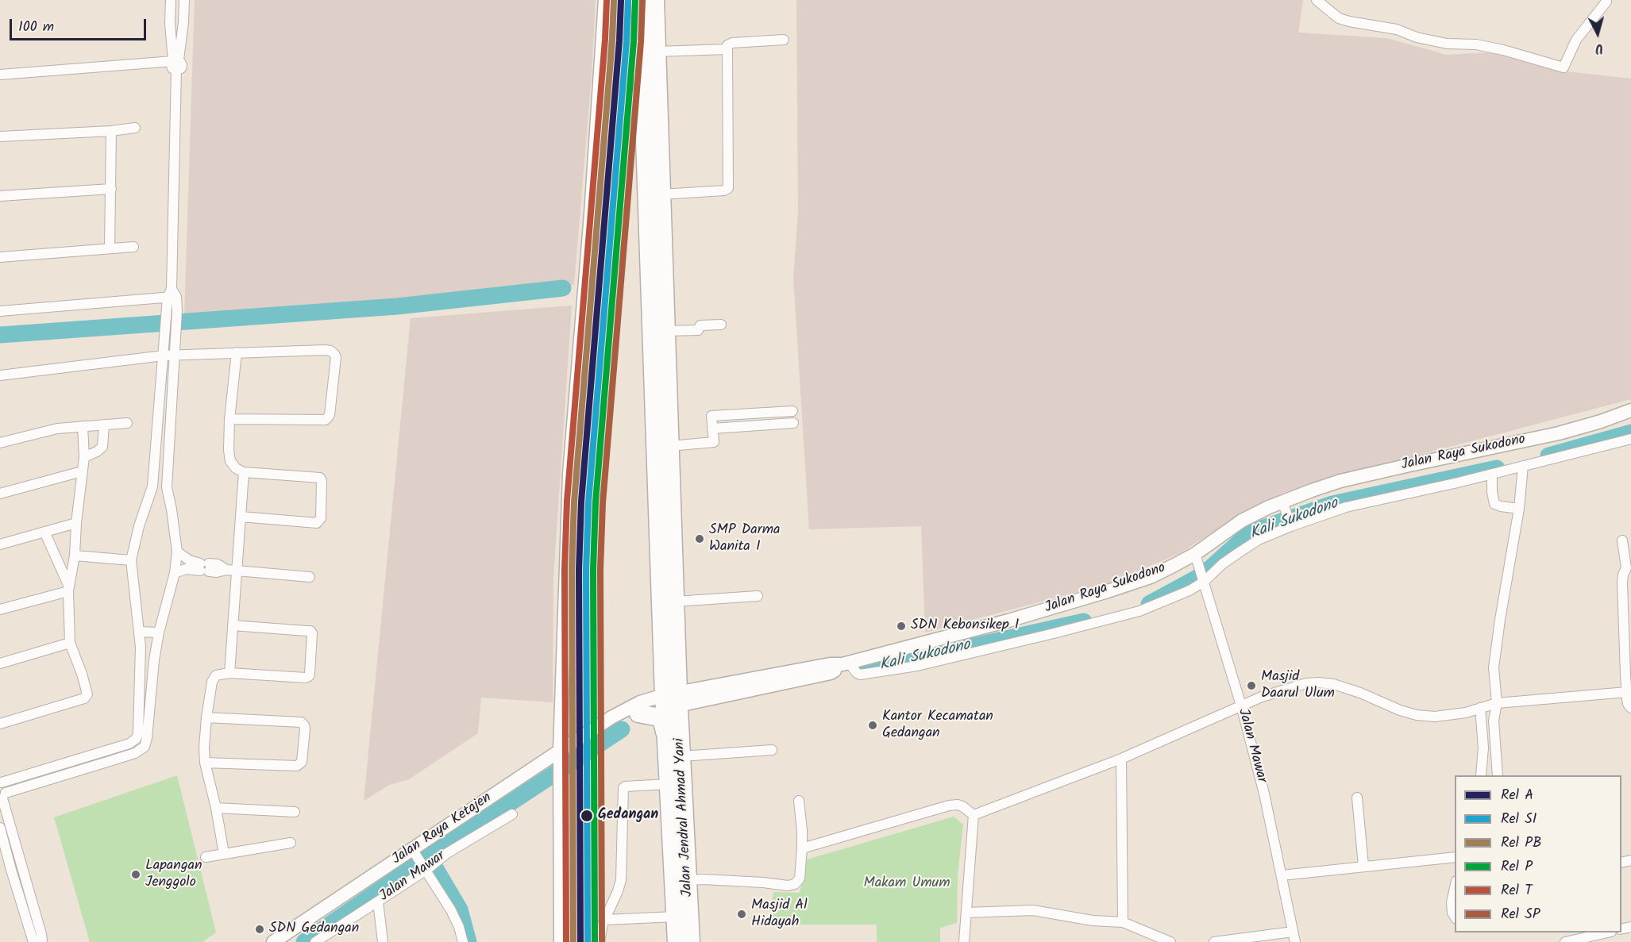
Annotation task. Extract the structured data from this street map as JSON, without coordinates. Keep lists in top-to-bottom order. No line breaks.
{"streets":{"highway":["Jalan Jendral Ahmad Yani"],"street":["Jalan Raya Sukodono","Jalan Mawar","Jalan Raya Ketajen"]},"crossings":[["Jalan Raya Sukodono","Jalan Mawar"],["Jalan Raya Sukodono","Jalan Jendral Ahmad Yani"],["Jalan Raya Sukodono","Jalan Raya Ketajen"],["Jalan Jendral Ahmad Yani","Jalan Raya Ketajen"]],"water":["Kali Sukodono"],"parks":["Makam Umum"],"places":["SMP Darma Wanita I","SDN Kebonsikep I","Masjid Daarul Ulum","Kantor Kecamatan Gedangan","Gedangan","Lapangan Jenggolo","Masjid Al Hidayah","SDN Gedangan"],"lines":["rail line A","rail line SI","rail line PB","rail line T","rail line P","rail line SP"],"legend":["Rel A","Rel SI","Rel PB","Rel P","Rel T","Rel SP"],"scale_bar":"100 m","north":"bottom"}
